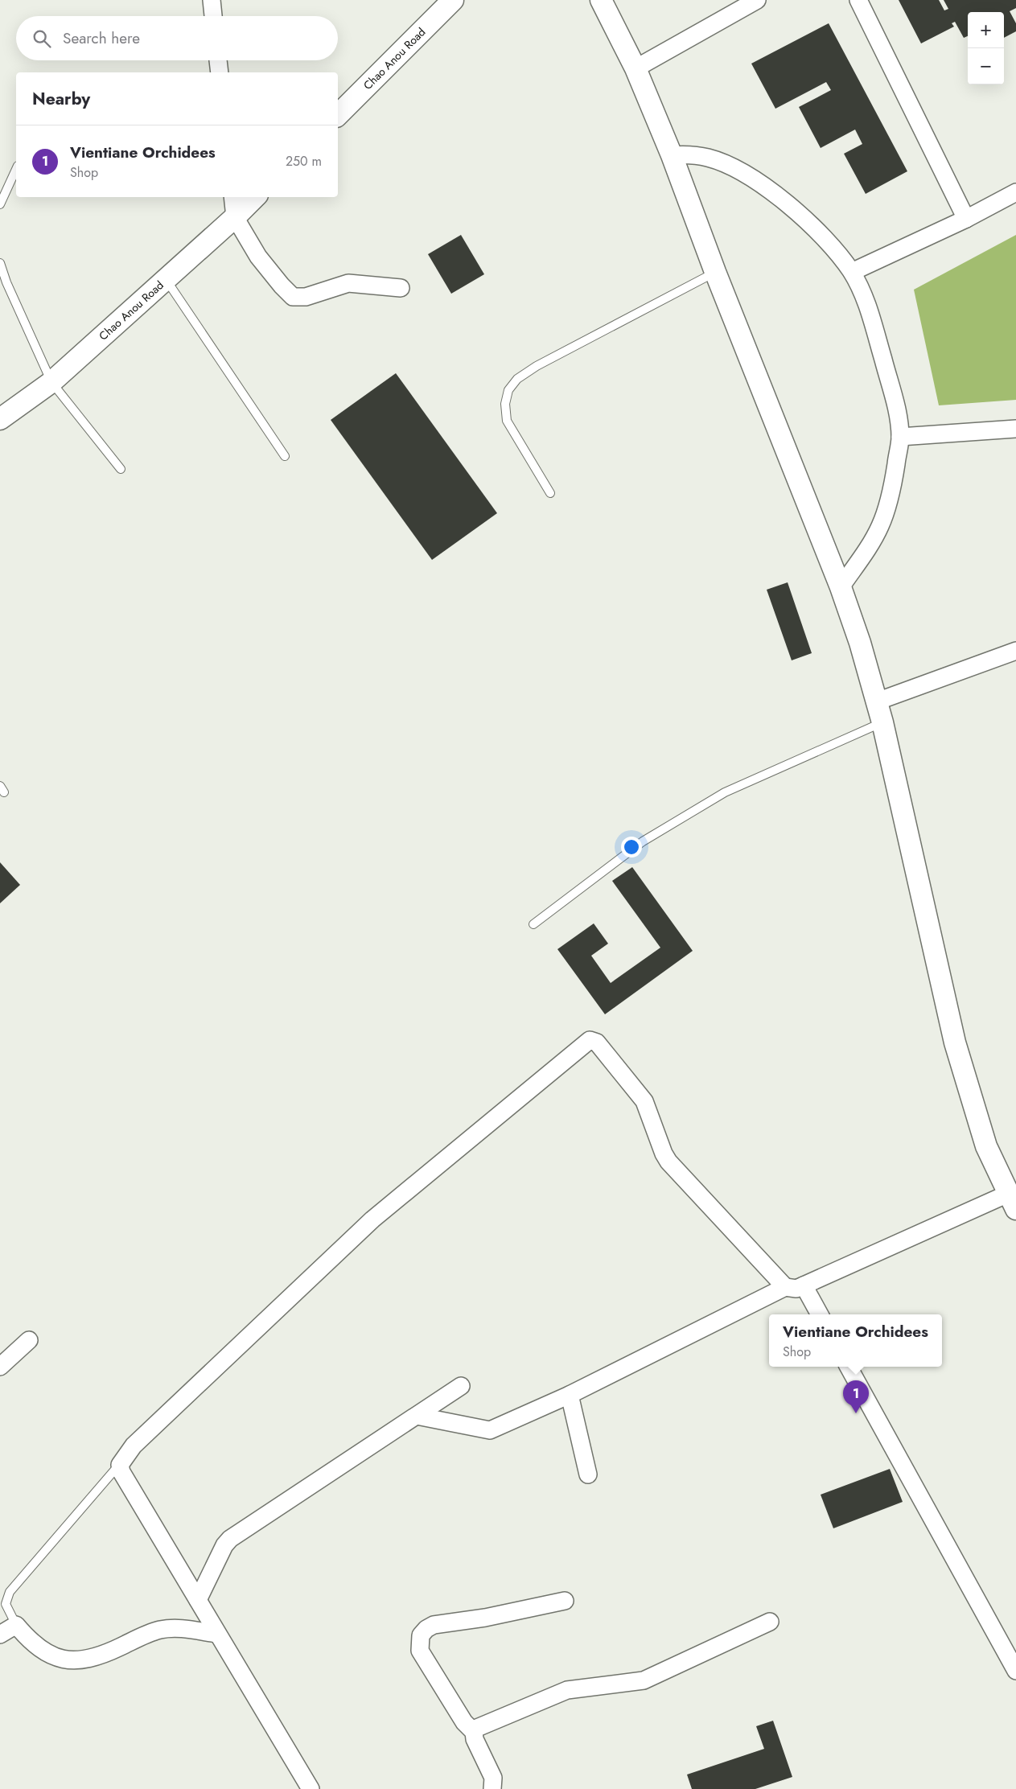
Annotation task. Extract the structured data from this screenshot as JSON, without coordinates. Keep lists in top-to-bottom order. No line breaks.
{"streets":{"street":["Chao Anou Road"]},"page":{"map_buttons":["+","−"],"search":"Search here","heading":"Nearby","list":[{"mark":"1","name":"Vientiane Orchidees","note":"Shop","value":"250 m"}],"popup":["Vientiane Orchidees","Shop"],"pins":"1"}}
